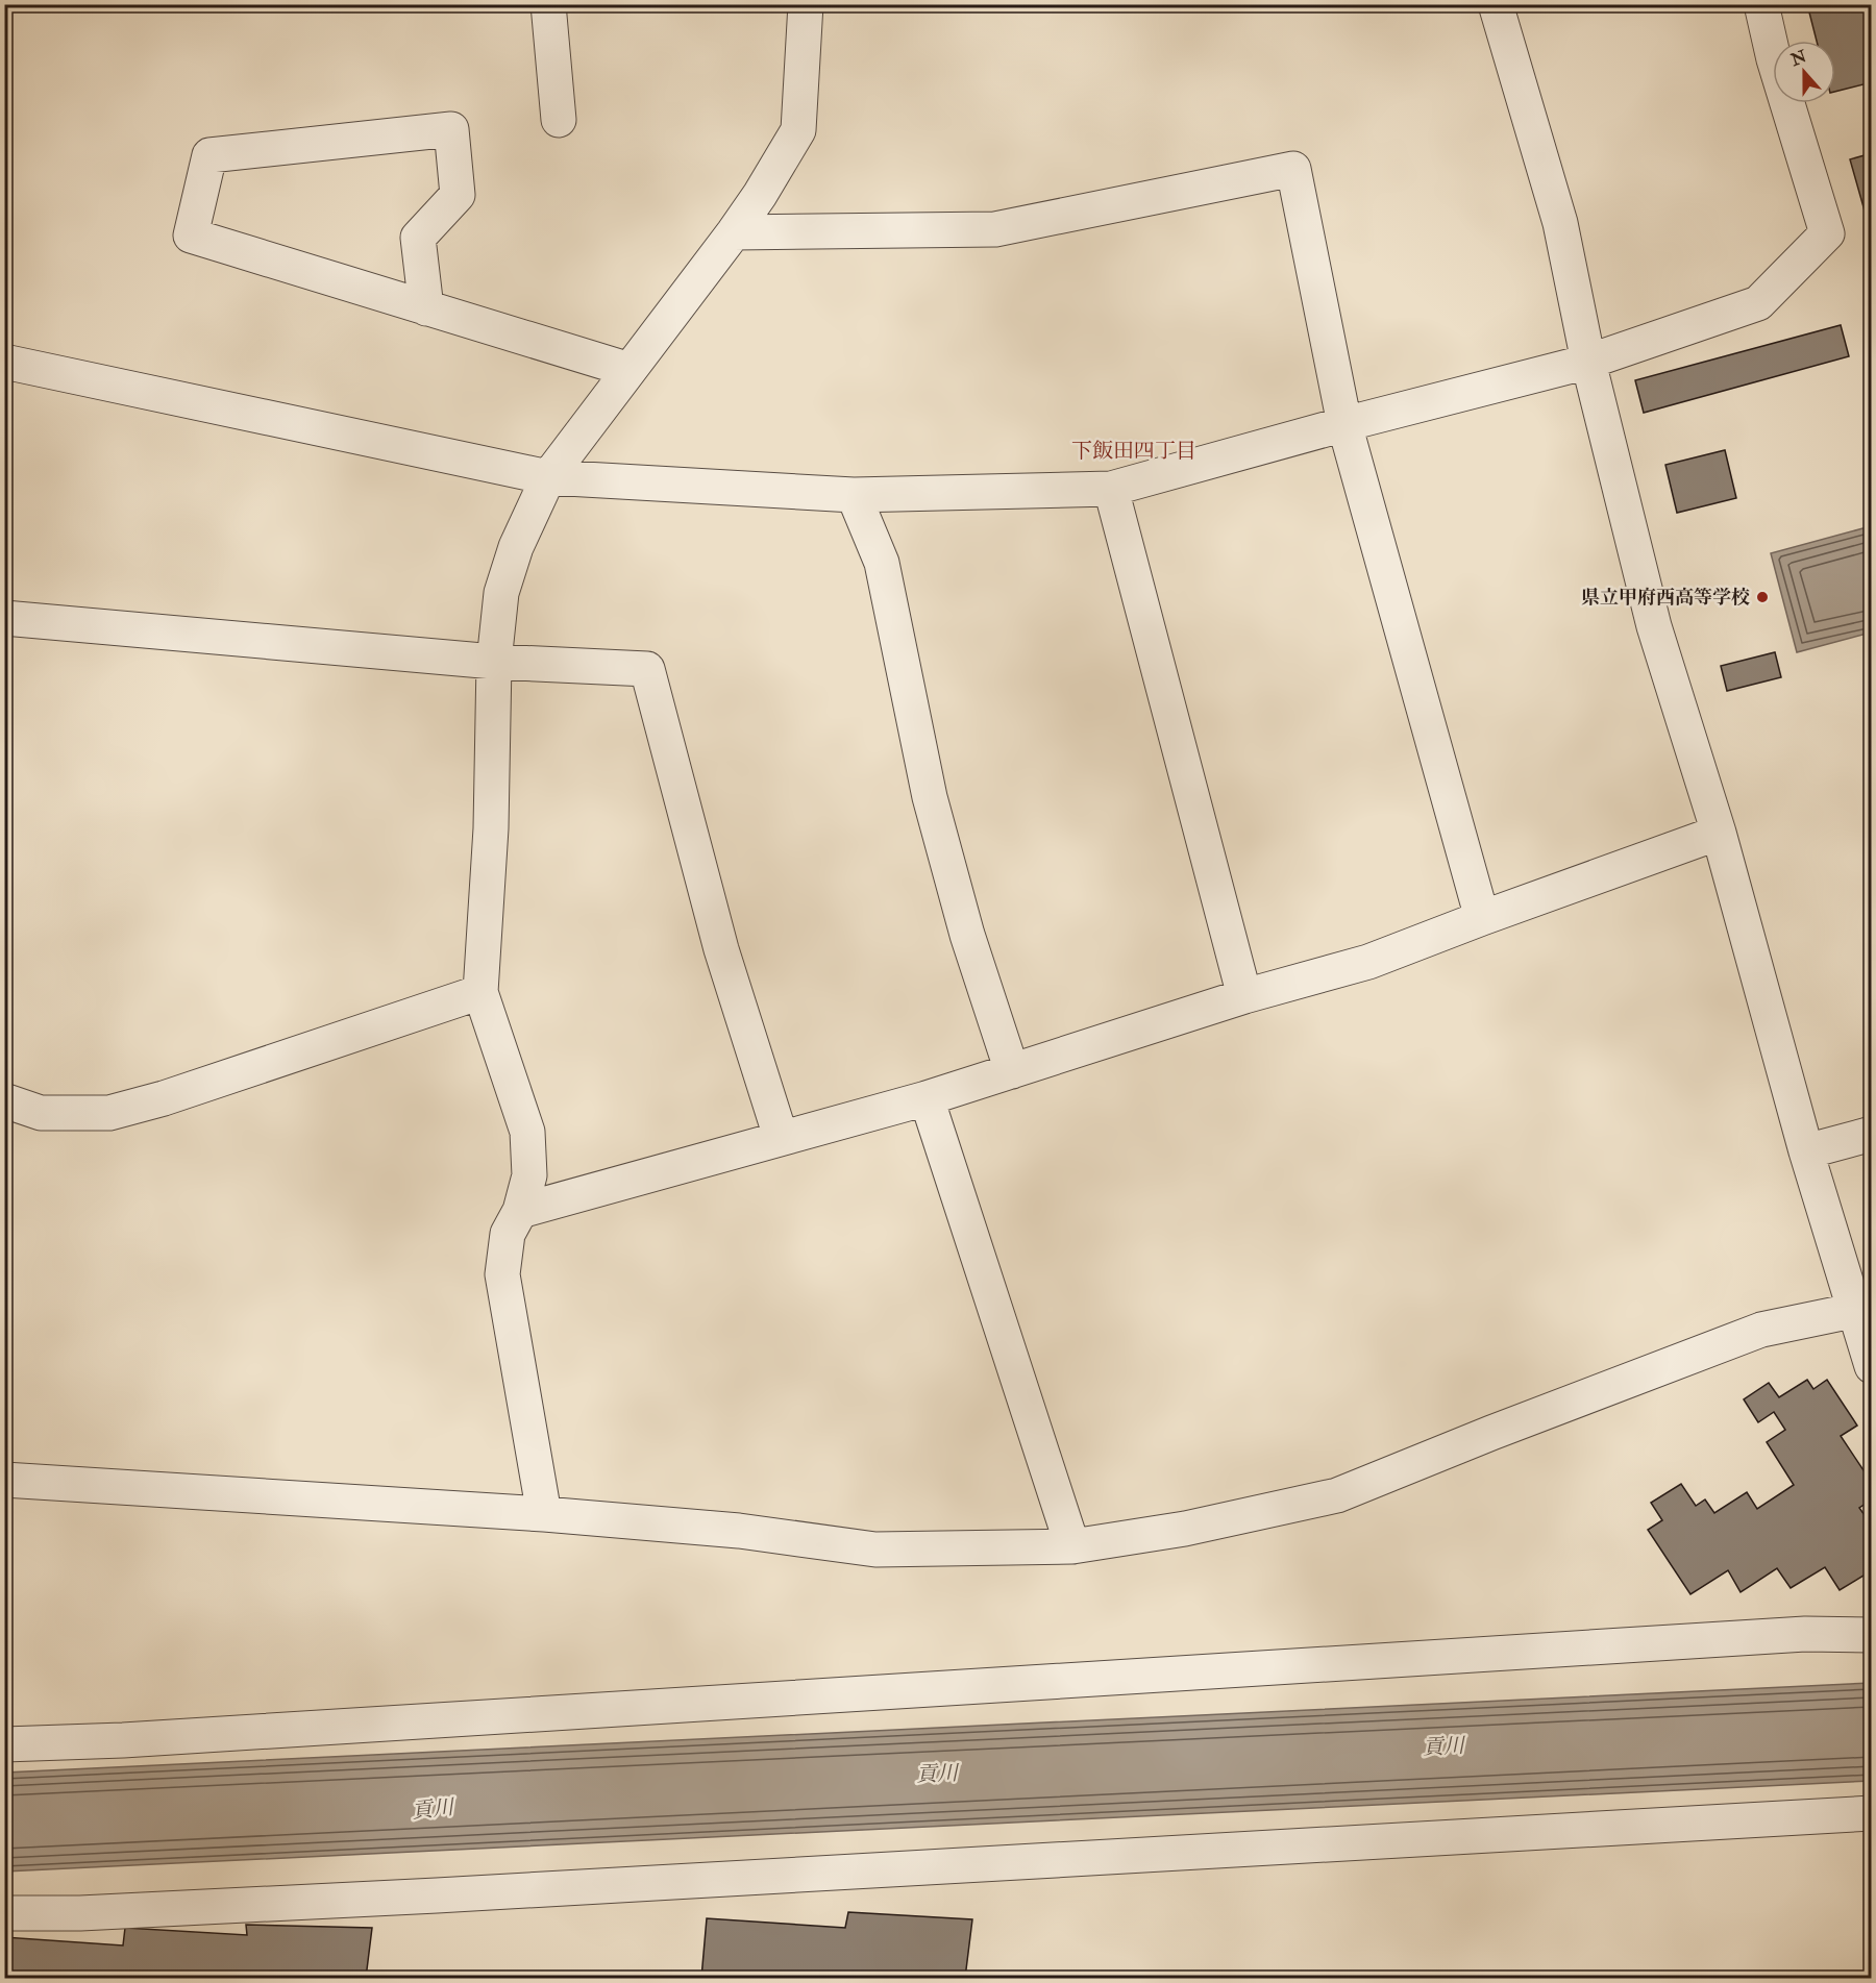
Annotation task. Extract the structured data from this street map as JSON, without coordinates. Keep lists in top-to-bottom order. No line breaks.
{"districts":["下飯田四丁目"],"water":["貢川"],"places":["県立甲府西高等学校"],"north":"top"}
